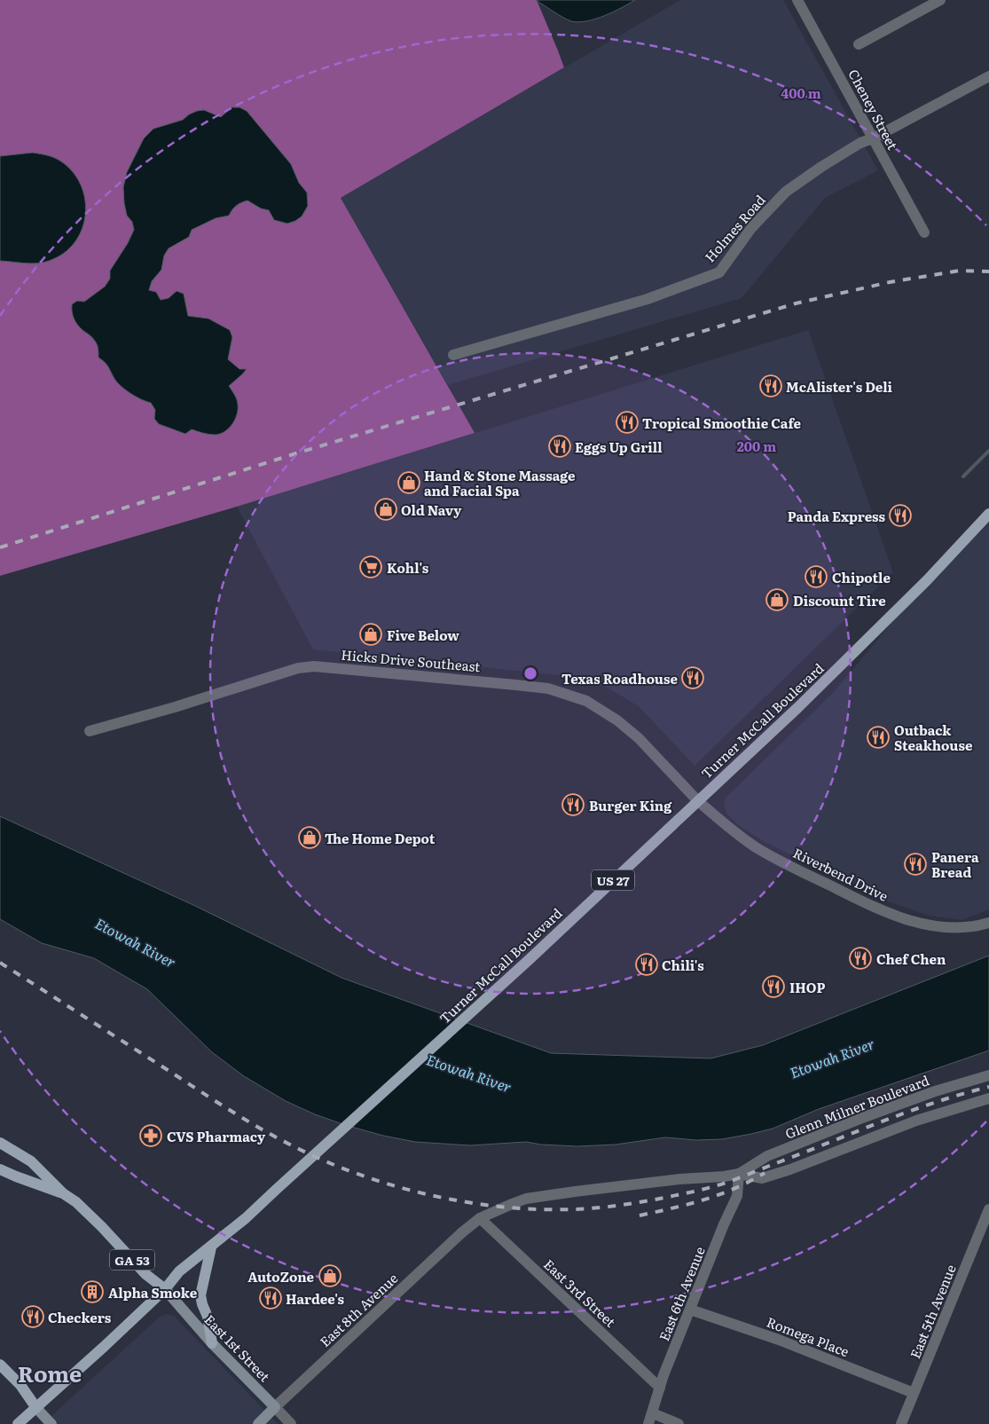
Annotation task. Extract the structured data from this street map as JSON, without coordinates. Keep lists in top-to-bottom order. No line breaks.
{"streets":{"main road":["Turner McCall Boulevard","US 27","GA 53","East 8th Avenue","East 1st Street"],"street":["Cheney Street","Holmes Road","Hicks Drive Southeast","Riverbend Drive","Glenn Milner Boulevard","East 3rd Street","East 6th Avenue","East 5th Avenue","Romega Place"]},"crossings":[["Cheney Street","Holmes Road"],["Hicks Drive Southeast","Turner McCall Boulevard"],["Hicks Drive Southeast","Riverbend Drive"],["Turner McCall Boulevard","Riverbend Drive"],["Turner McCall Boulevard","GA 53"],["Turner McCall Boulevard","East 1st Street"],["Glenn Milner Boulevard","East 3rd Street"],["Glenn Milner Boulevard","East 6th Avenue"],["Glenn Milner Boulevard","East 8th Avenue"],["GA 53","East 1st Street"],["East 3rd Street","East 6th Avenue"],["East 3rd Street","East 8th Avenue"],["East 6th Avenue","Romega Place"],["East 8th Avenue","East 1st Street"],["East 5th Avenue","Romega Place"]],"districts":["Rome"],"water":["Etowah River"],"places":{"restaurant":["McAlister's Deli","Tropical Smoothie Cafe","Eggs Up Grill","Panda Express","Chipotle","Texas Roadhouse","Outback Steakhouse","Burger King","Panera Bread","Chef Chen","Chili's","IHOP","Hardee's","Checkers"],"shop":["Hand & Stone Massage and Facial Spa","Old Navy","Discount Tire","Five Below","The Home Depot","AutoZone"],"supermarket":["Kohl's"],"pharmacy":["CVS Pharmacy"],"building":["Alpha Smoke"]},"rings":["400 m","200 m"]}
